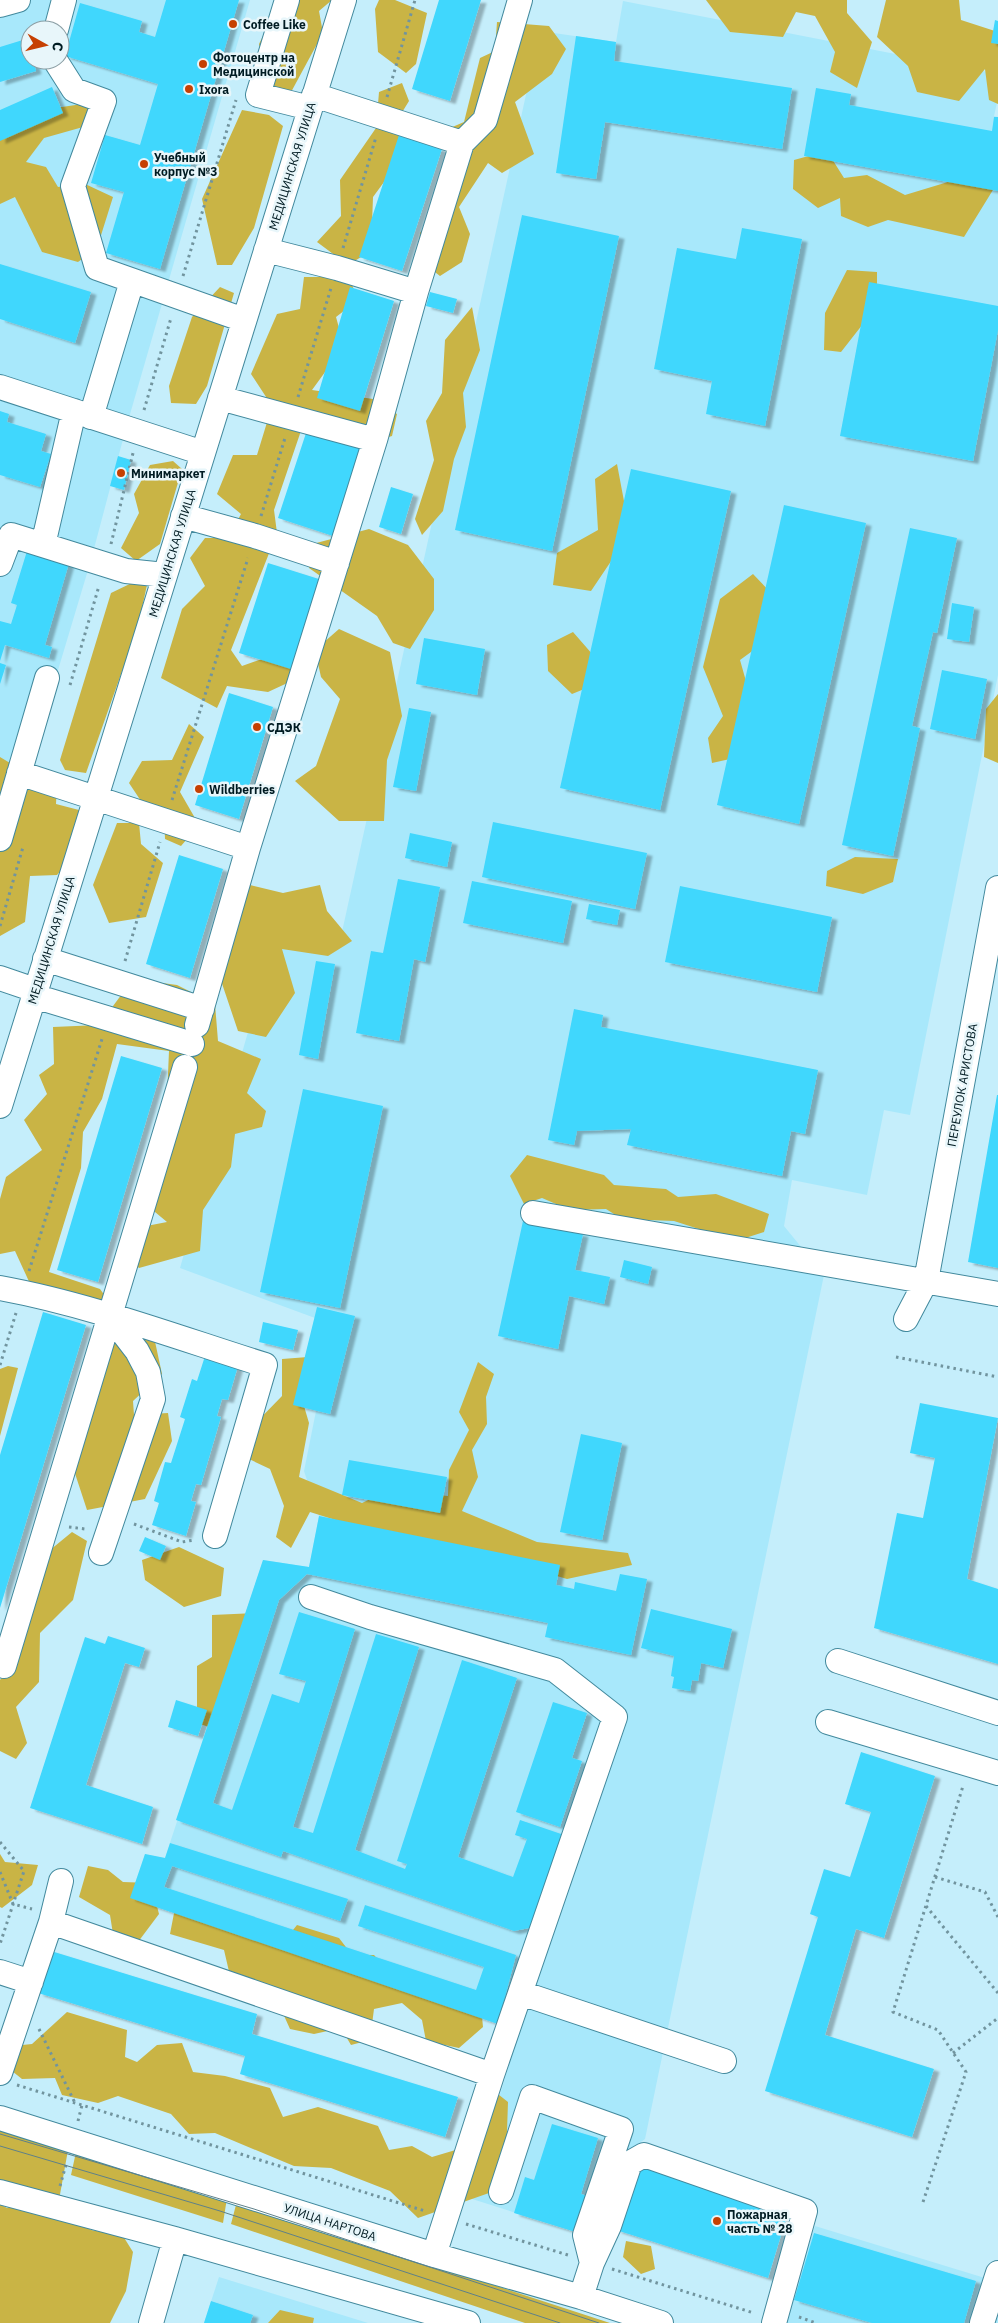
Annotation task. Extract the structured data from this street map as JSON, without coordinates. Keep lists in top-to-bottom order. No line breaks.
{"streets":{"street":["МЕДИЦИНСКАЯ УЛИЦА","ПЕРЕУЛОК АРИСТОВА","УЛИЦА НАРТОВА"]},"places":["Coffee Like","Фотоцентр на Медицинской","Ixora","Учебный корпус №3","Минимаркет","СДЭК","Wildberries","Пожарная часть № 28"],"north":"right"}
